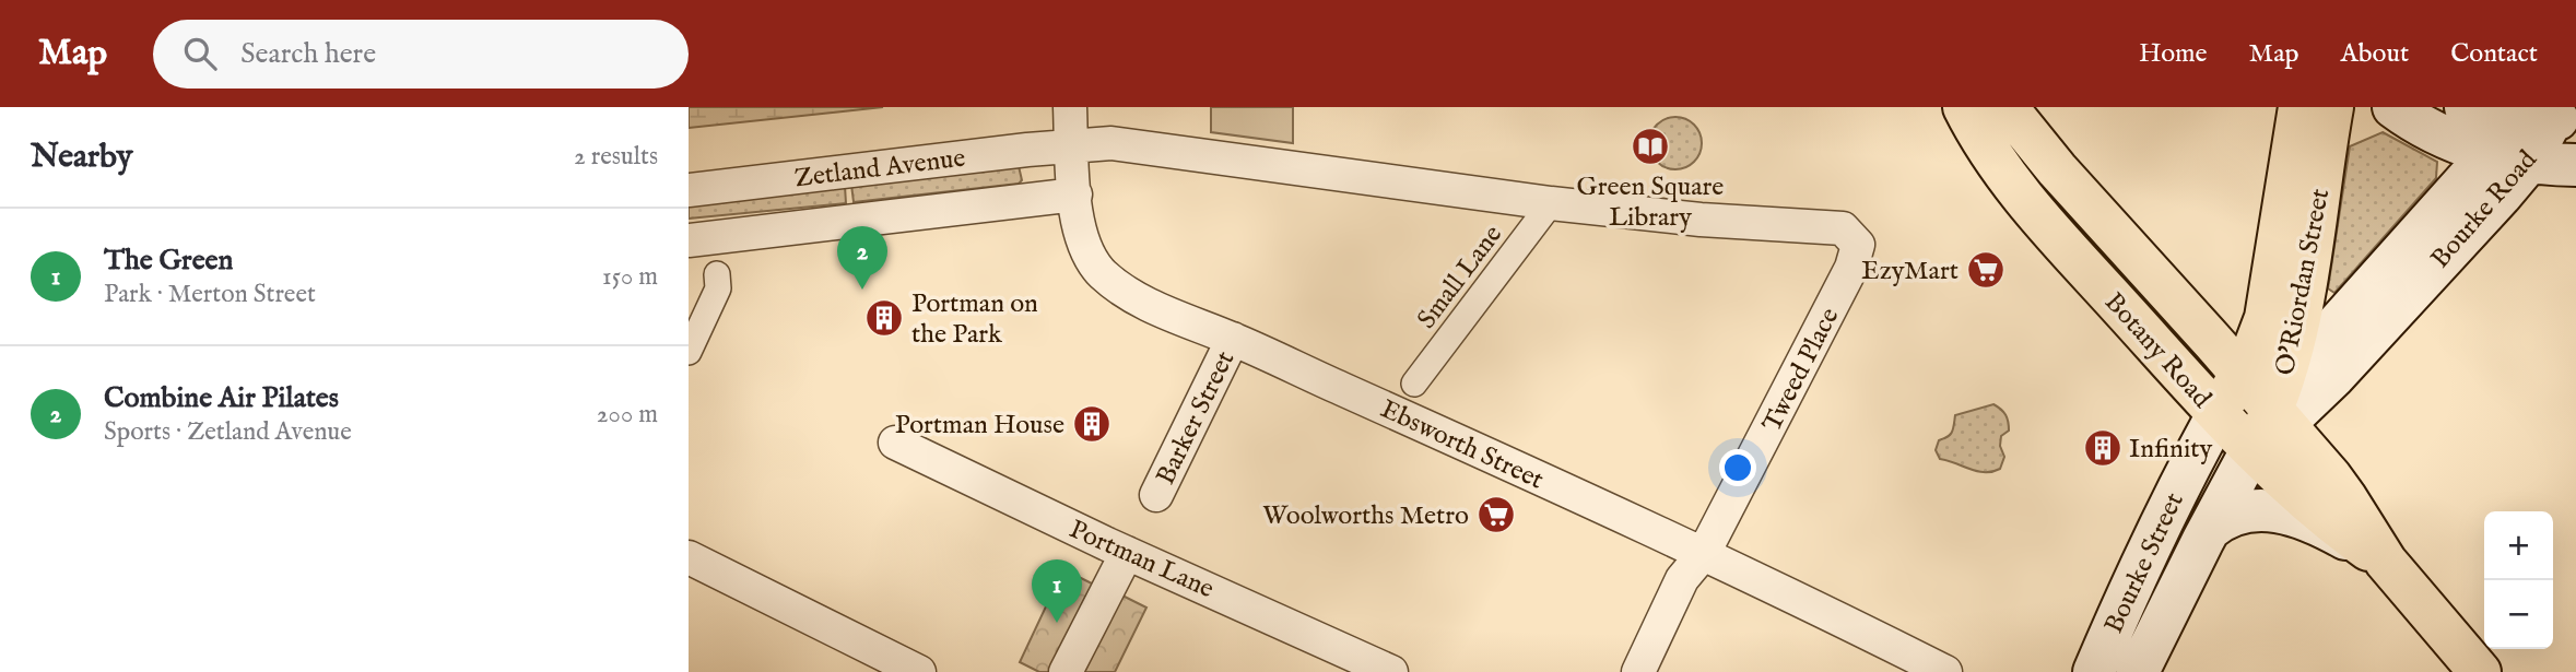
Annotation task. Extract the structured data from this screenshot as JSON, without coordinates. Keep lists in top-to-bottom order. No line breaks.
{"streets":{"main road":["Bourke Road","O'Riordan Street","Botany Road","Bourke Street"],"street":["Zetland Avenue","Small Lane","Tweed Place","Barker Street","Ebsworth Street","Portman Lane"]},"crossings":[["Zetland Avenue","Small Lane"],["Zetland Avenue","Tweed Place"],["Zetland Avenue","Ebsworth Street"],["Bourke Road","O'Riordan Street"],["Bourke Road","Botany Road"],["Bourke Road","Bourke Street"],["O'Riordan Street","Botany Road"],["O'Riordan Street","Bourke Street"],["Botany Road","Bourke Street"],["Tweed Place","Ebsworth Street"],["Barker Street","Ebsworth Street"]],"places":{"library":["Green Square Library"],"supermarket":["EzyMart","Woolworths Metro"],"building":["Portman on the Park","Portman House","Infinity"]},"page":{"header":"Map","search":"Search here","nav":["Home","Map","About","Contact"],"heading":["Nearby","2 results"],"list":[{"mark":"1","name":"The Green","note":"Park · Merton Street","value":"150 m"},{"mark":"2","name":"Combine Air Pilates","note":"Sports · Zetland Avenue","value":"200 m"}],"pins":["2","1"],"map_buttons":["+","−"]}}
